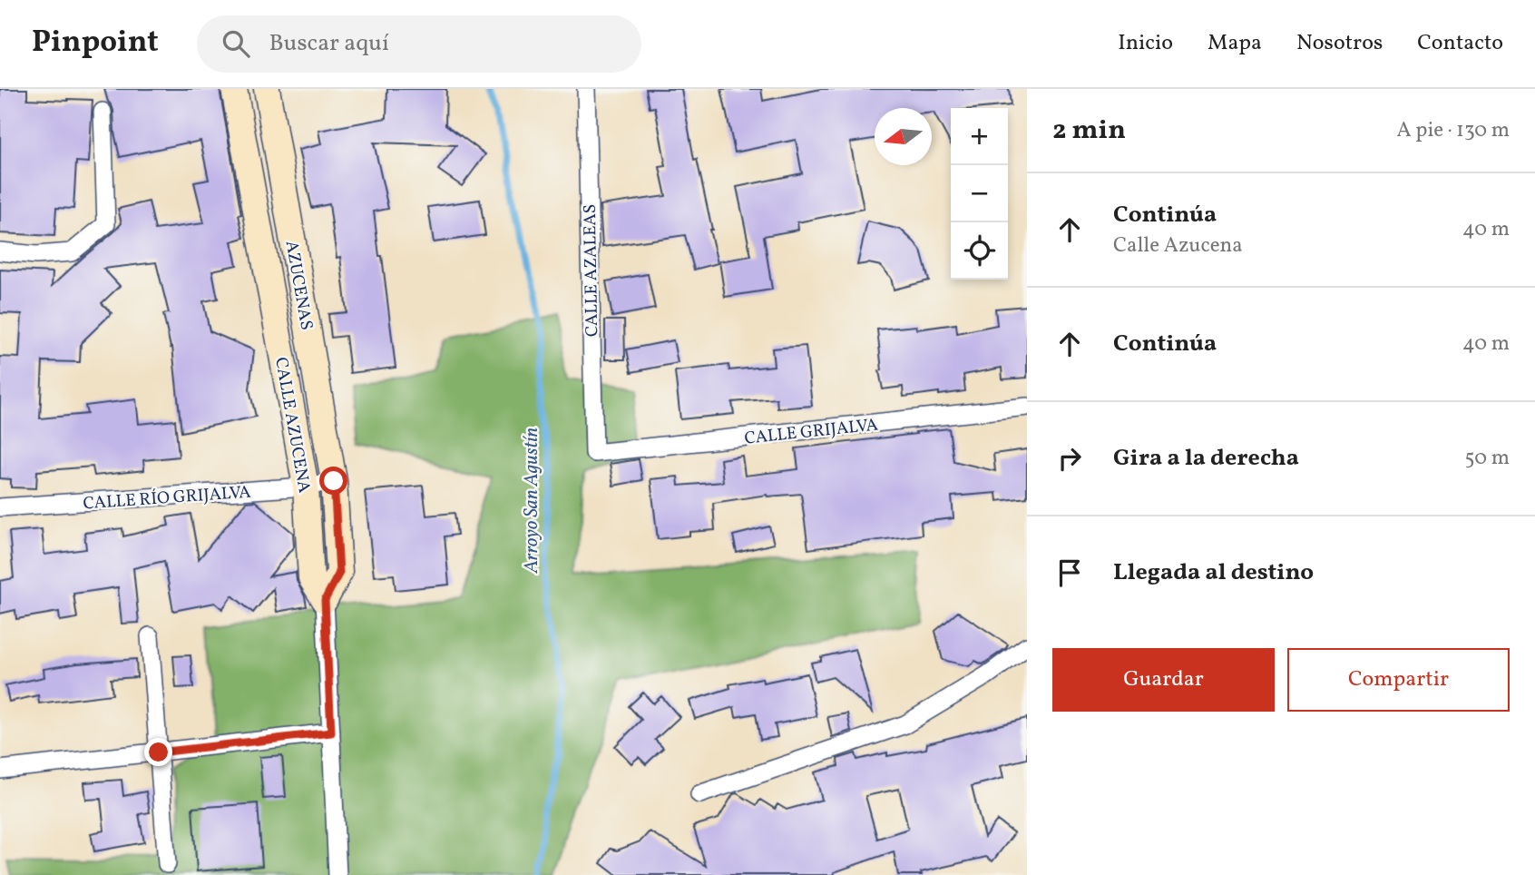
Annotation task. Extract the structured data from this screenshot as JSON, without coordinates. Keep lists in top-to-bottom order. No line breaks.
{"streets":{"street":["CALLE AZALEAS","AZUCENAS","CALLE AZUCENA","CALLE GRIJALVA","CALLE RÍO GRIJALVA"]},"crossings":[["CALLE AZALEAS","CALLE GRIJALVA"],["AZUCENAS","CALLE AZUCENA"],["AZUCENAS","CALLE RÍO GRIJALVA"],["CALLE AZUCENA","CALLE RÍO GRIJALVA"]],"water":["Arroyo San Agustín"],"north":"left","page":{"header":"Pinpoint","search":"Buscar aquí","nav":["Inicio","Mapa","Nosotros","Contacto"],"heading":["2 min","A pie · 130 m"],"map_buttons":["+","−"],"list":[["Continúa","Calle Azucena","40 m"],["Continúa","40 m"],["Gira a la derecha","50 m"],"Llegada al destino"],"buttons":["Guardar","Compartir"]}}
